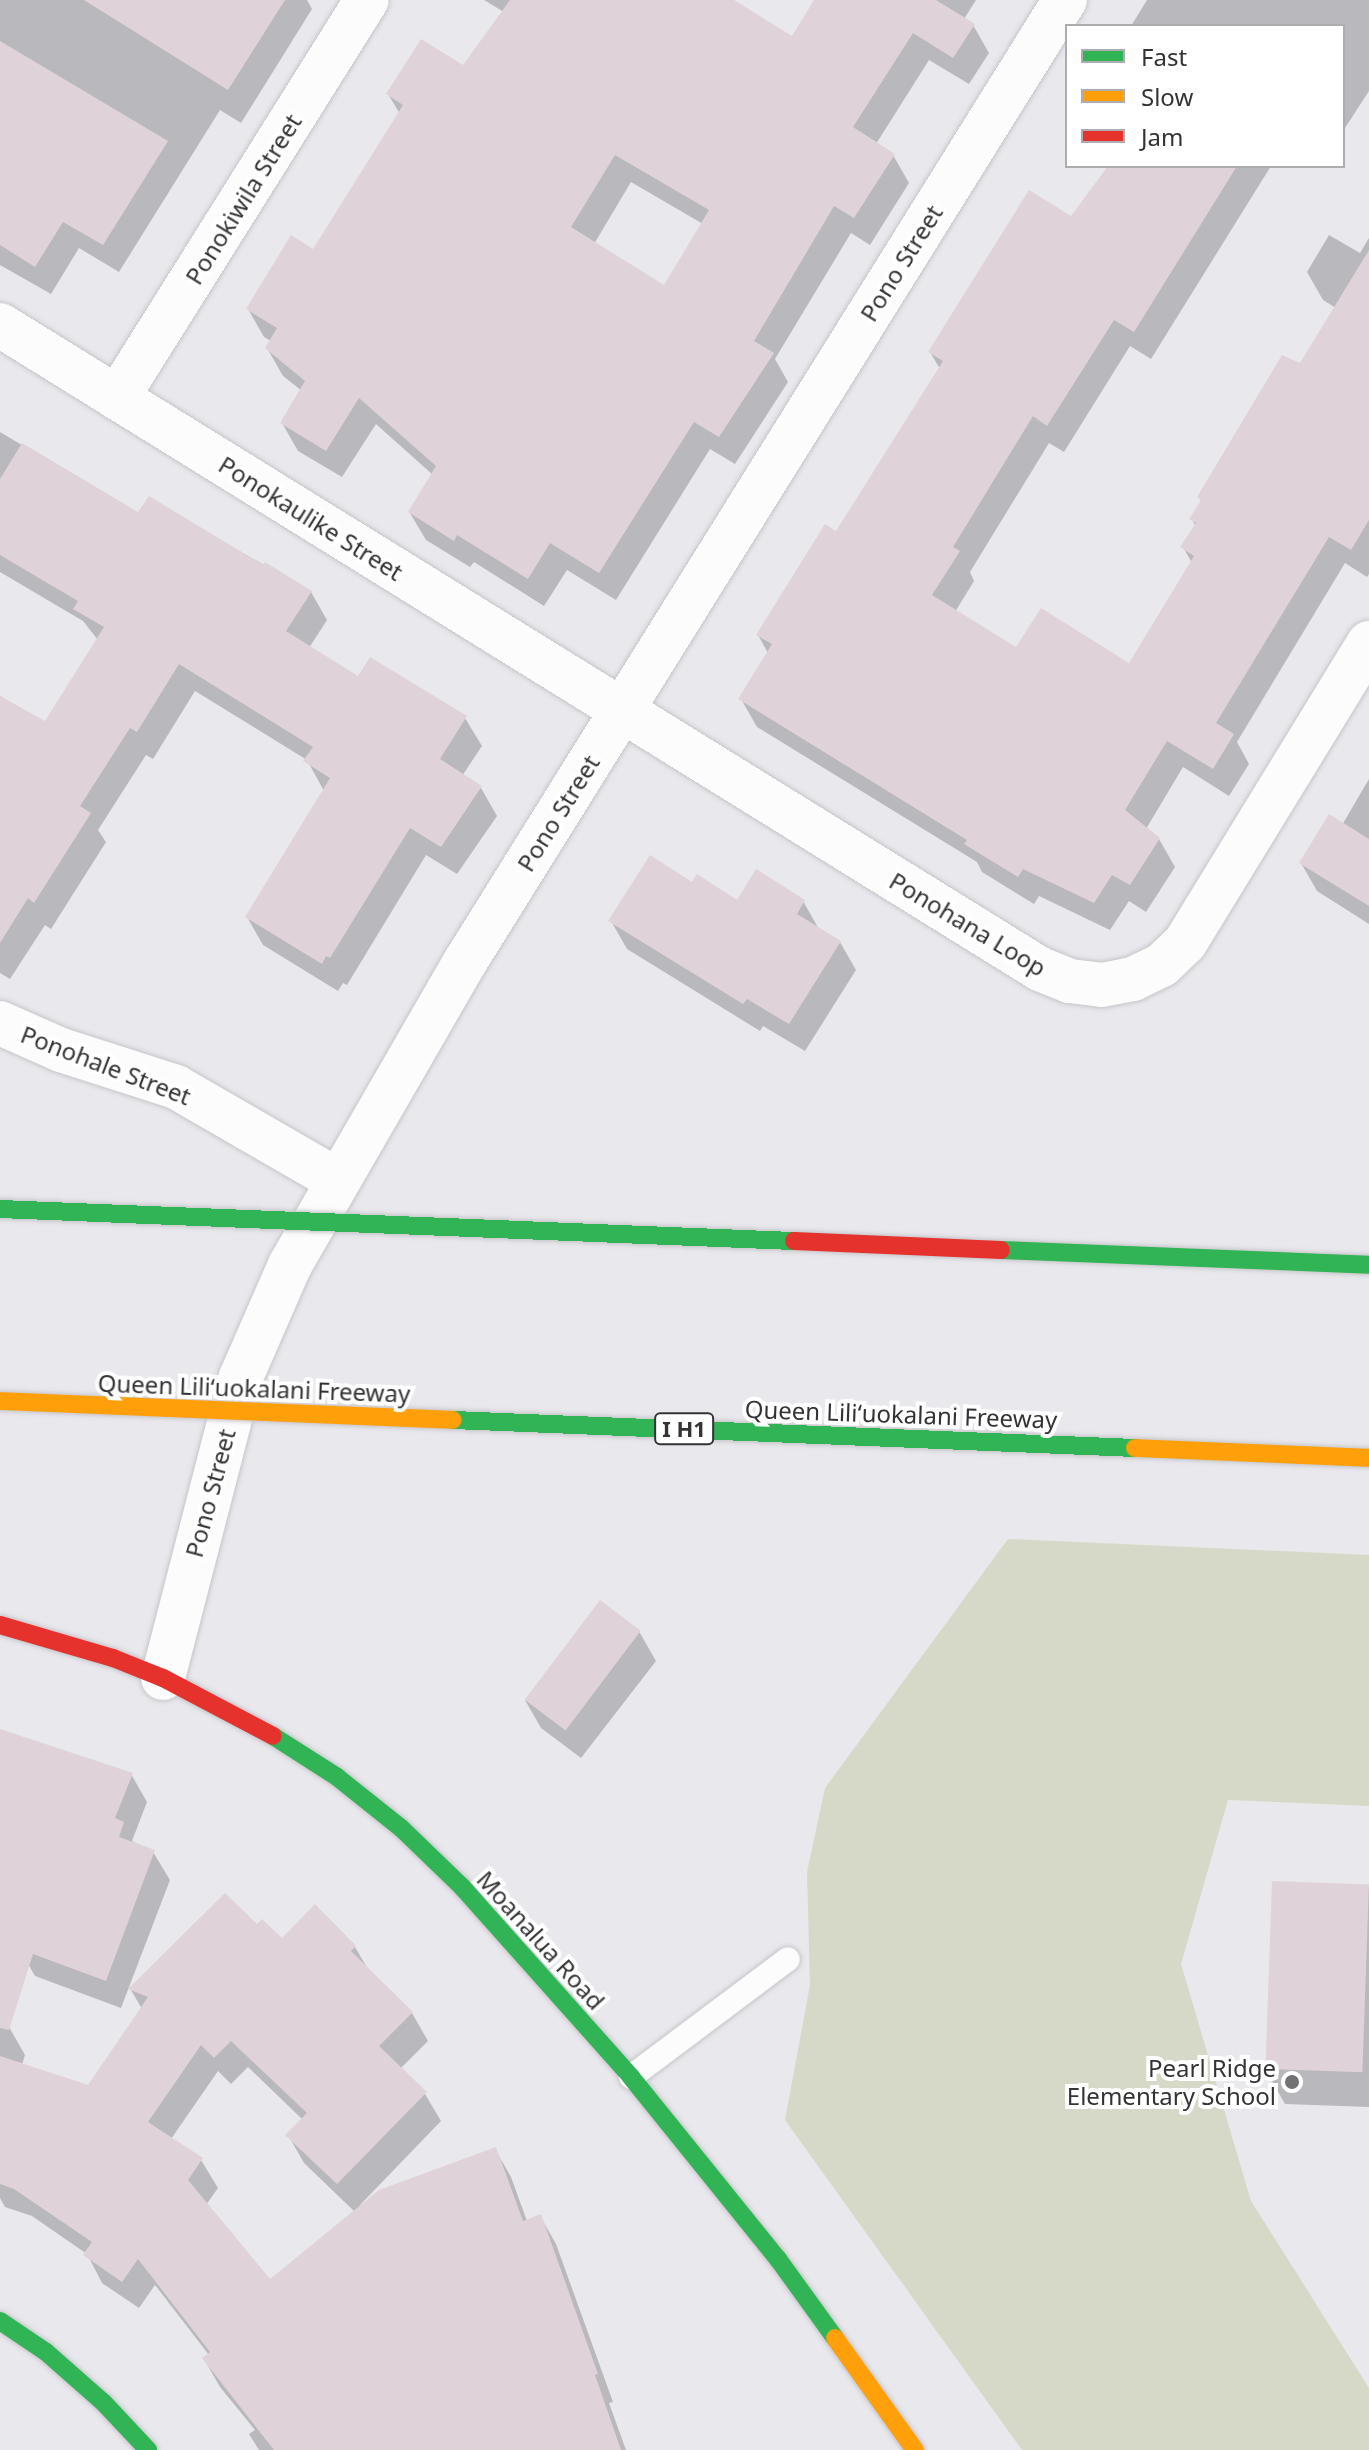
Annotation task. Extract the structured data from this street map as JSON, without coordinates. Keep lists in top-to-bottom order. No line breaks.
{"streets":{"main road":["Queen Liliʻuokalani Freeway","I H1","Moanalua Road"],"street":["Ponokiwila Street","Pono Street","Ponokaulike Street","Ponohana Loop","Ponohale Street"]},"crossings":[["Ponokiwila Street","Ponokaulike Street"],["Pono Street","Ponokaulike Street"],["Pono Street","Ponohana Loop"],["Pono Street","Ponohale Street"],["Pono Street","Moanalua Road"],["Ponokaulike Street","Ponohana Loop"]],"places":["Pearl Ridge Elementary School"],"legend":["Fast","Slow","Jam"]}
